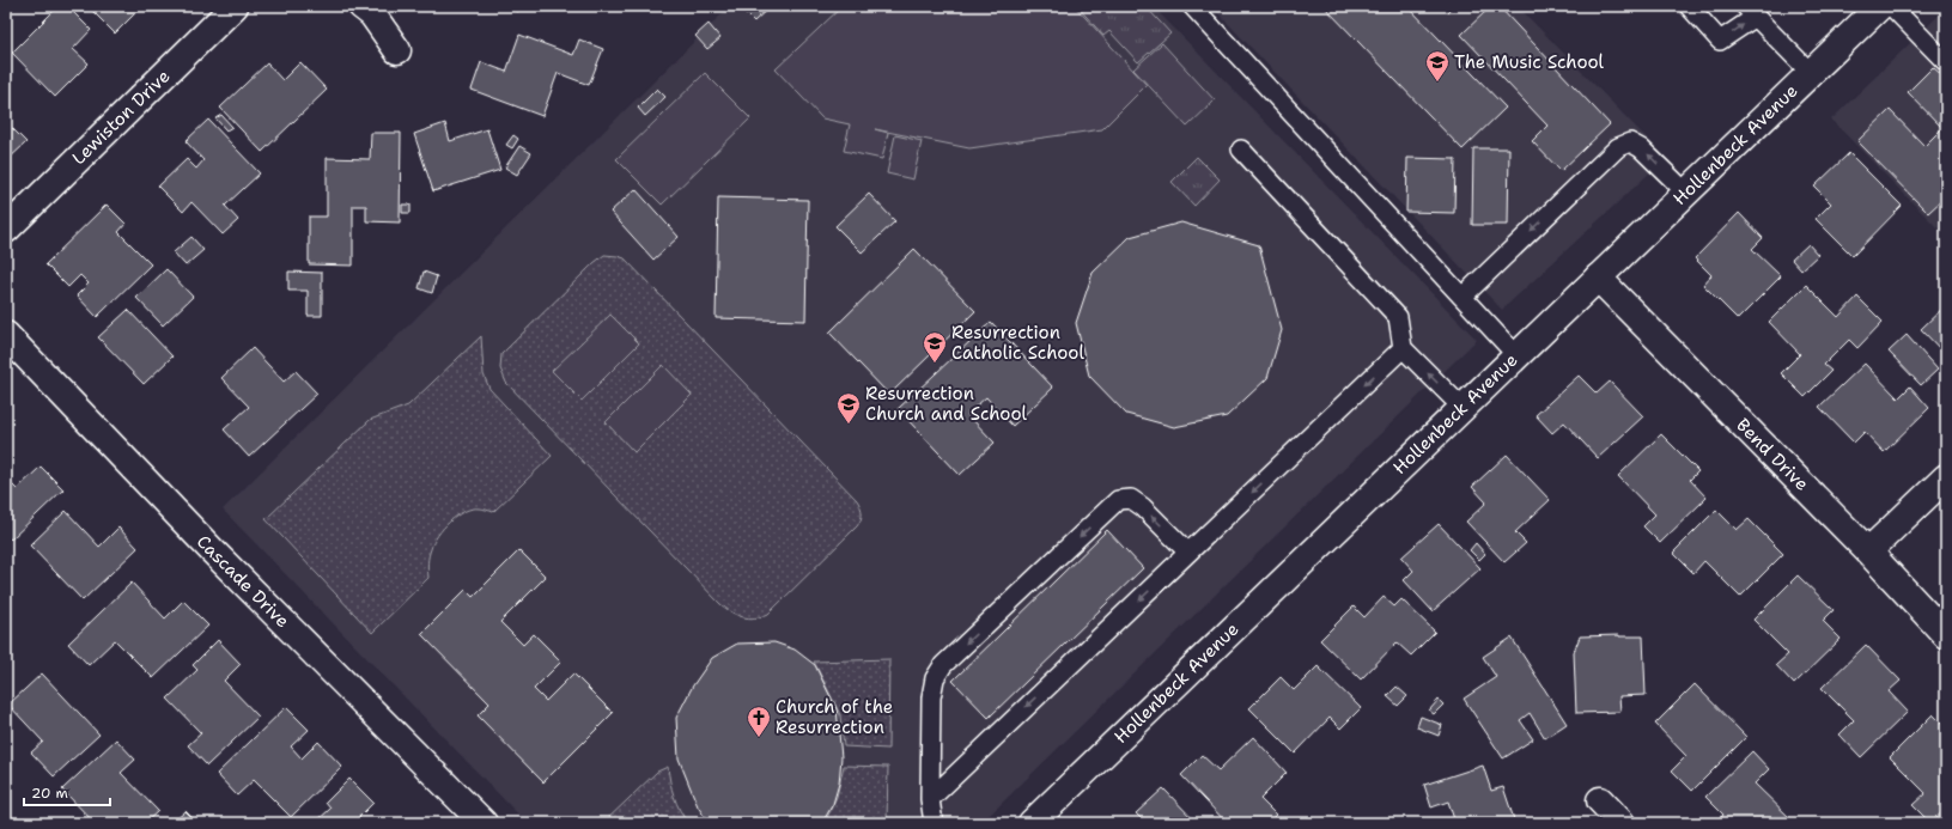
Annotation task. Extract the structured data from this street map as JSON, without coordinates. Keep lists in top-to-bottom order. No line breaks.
{"streets":{"street":["Lewiston Drive","Hollenbeck Avenue","Bend Drive","Cascade Drive"]},"crossings":[["Hollenbeck Avenue","Bend Drive"]],"places":{"school or university":["The Music School","Resurrection Catholic School","Resurrection Church and School"],"church":["Church of the Resurrection"]},"scale_bar":"20 m"}
